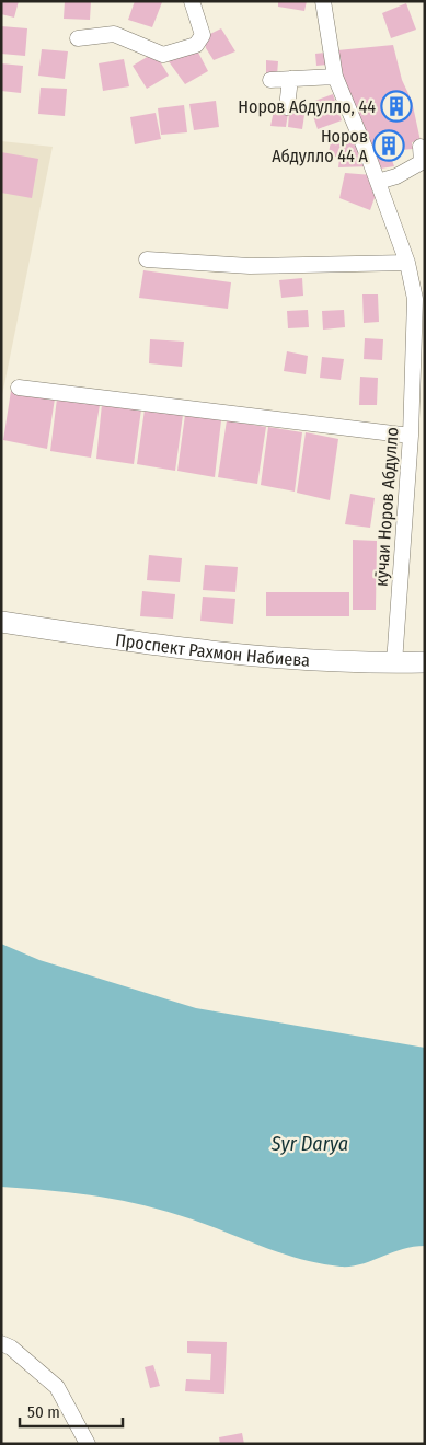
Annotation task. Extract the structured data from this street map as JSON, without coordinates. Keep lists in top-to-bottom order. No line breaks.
{"streets":{"main road":["Проспект Рахмон Набиева"],"street":["кӯчаи Норов Абдулло"]},"crossings":[["кӯчаи Норов Абдулло","Проспект Рахмон Набиева"]],"water":["Syr Darya"],"places":{"building":["Норов Абдулло, 44","Норов Абдулло 44 А"]},"scale_bar":"50 m"}
